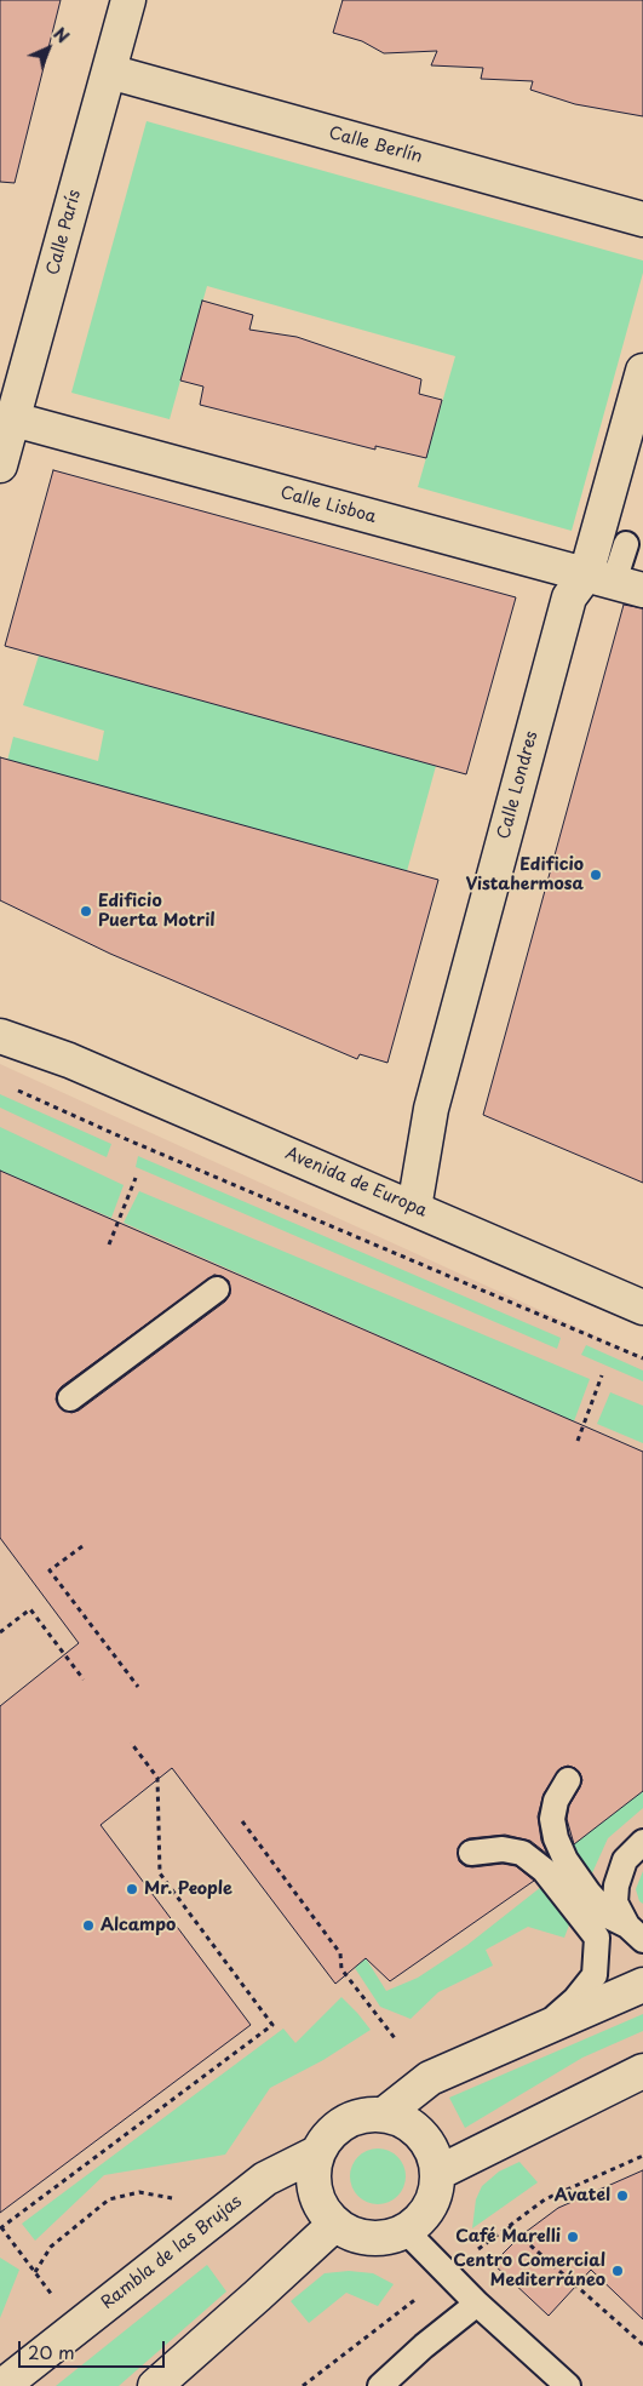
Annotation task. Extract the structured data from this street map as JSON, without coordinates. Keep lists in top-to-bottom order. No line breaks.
{"streets":{"street":["Calle Berlín","Calle París","Calle Lisboa","Calle Londres","Avenida de Europa","Rambla de las Brujas"]},"crossings":[["Calle Berlín","Calle París"],["Calle París","Calle Lisboa"],["Calle Lisboa","Calle Londres"],["Calle Londres","Avenida de Europa"]],"places":["Edificio Vistahermosa","Edificio Puerta Motril","Mr. People","Alcampo","Avatel","Café Marelli","Centro Comercial Mediterráneo"],"scale_bar":"20 m","north":"top right"}
